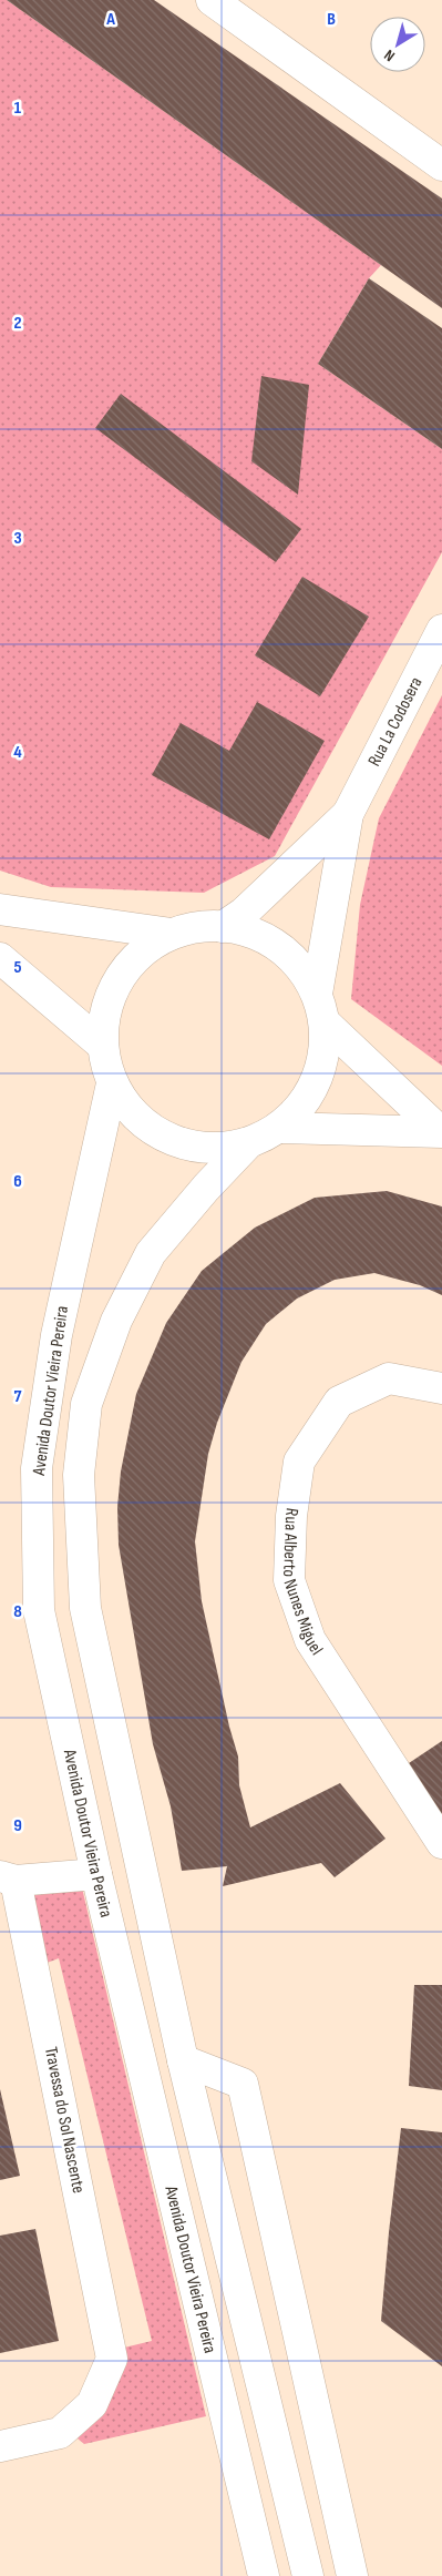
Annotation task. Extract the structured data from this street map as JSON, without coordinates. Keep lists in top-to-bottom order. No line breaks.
{"streets":{"main road":["Rua La Codosera","Avenida Doutor Vieira Pereira","Rua Alberto Nunes Miguel","Travessa do Sol Nascente"]},"north":"bottom left","grid":{"columns":["A","B"],"rows":["1","2","3","4","5","6","7","8","9"]}}
